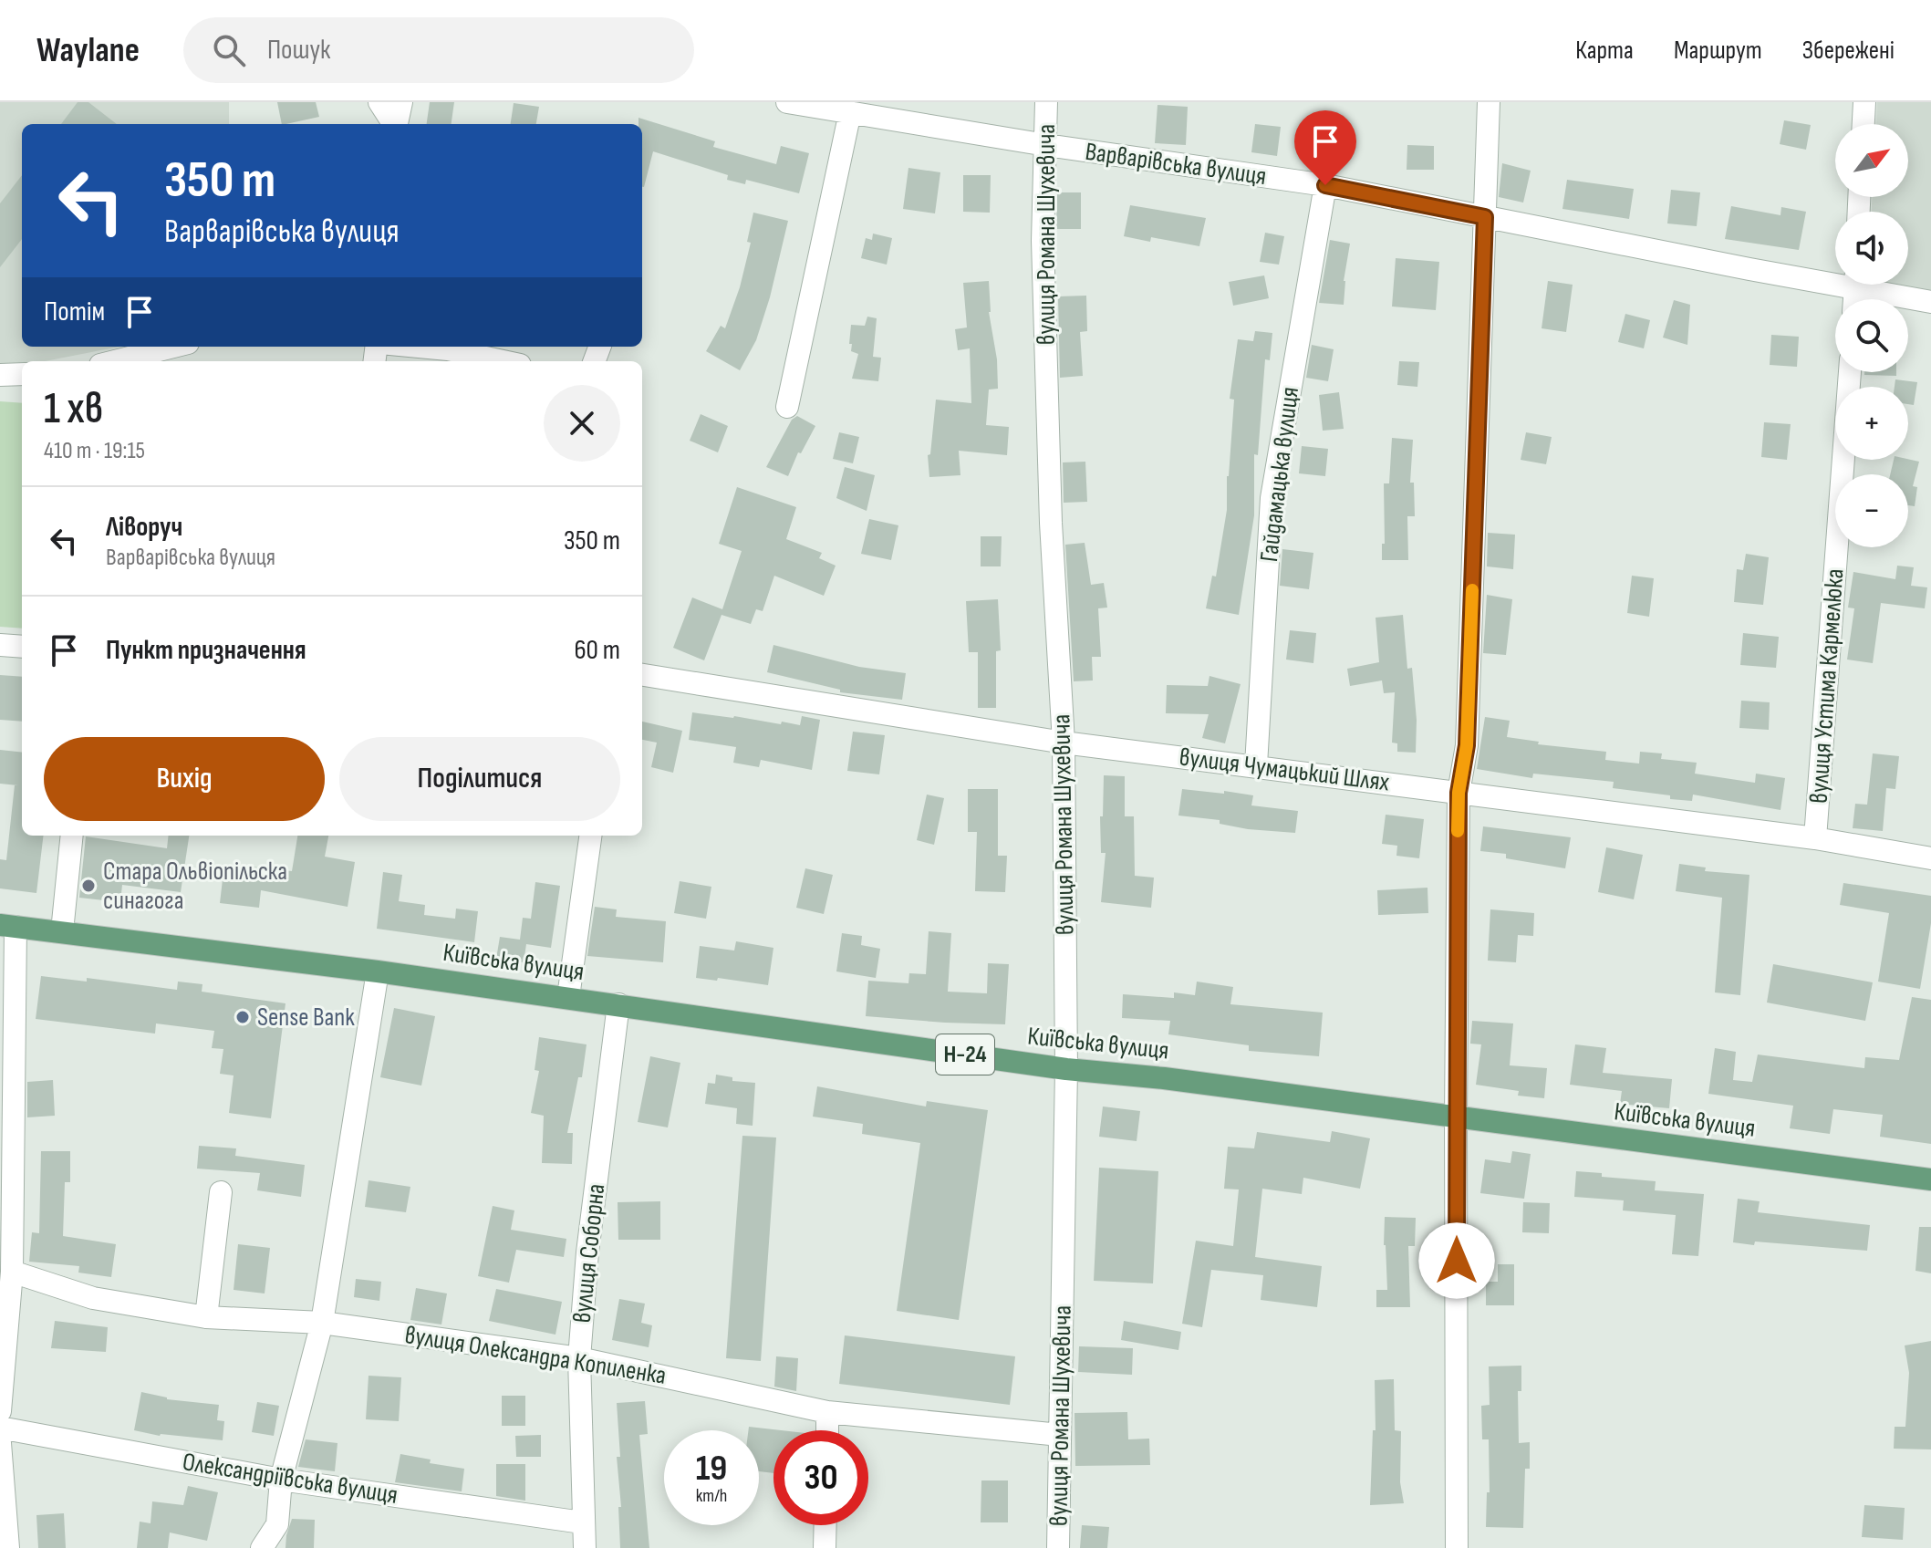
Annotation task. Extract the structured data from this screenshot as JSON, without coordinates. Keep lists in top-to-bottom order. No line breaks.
{"streets":{"main road":["Київська вулиця","Н-24"],"street":["Варварівська вулиця","вулиця Романа Шухевича","Гайдамацька вулиця","вулиця Устима Кармелюка","вулиця Чумацький Шлях","вулиця Соборна","вулиця Олександра Копиленка","Олександріївська вулиця"]},"crossings":[["Варварівська вулиця","вулиця Романа Шухевича"],["Варварівська вулиця","Гайдамацька вулиця"],["вулиця Романа Шухевича","вулиця Чумацький Шлях"],["вулиця Романа Шухевича","Київська вулиця"],["вулиця Романа Шухевича","вулиця Олександра Копиленка"],["Гайдамацька вулиця","вулиця Чумацький Шлях"],["вулиця Устима Кармелюка","вулиця Чумацький Шлях"],["Київська вулиця","вулиця Соборна"],["вулиця Соборна","вулиця Олександра Копиленка"],["вулиця Соборна","Олександріївська вулиця"]],"places":["Стара Ольвіопільска синагога","Sense Bank"],"north":"top right","page":{"header":"Waylane","search":"Пошук","nav":["Карта","Маршрут","Збережені"],"map_buttons":["+","−"],"turn":["350 m","Варварівська вулиця"],"then":"Потім","heading":["1 хв","410 m · 19:15"],"list":[{"name":"Ліворуч","note":"Варварівська вулиця","value":"350 m"},{"name":"Пункт призначення","value":"60 m"}],"buttons":["Вихід","Поділитися"],"speed":"19 km/h","limit":"30"}}
